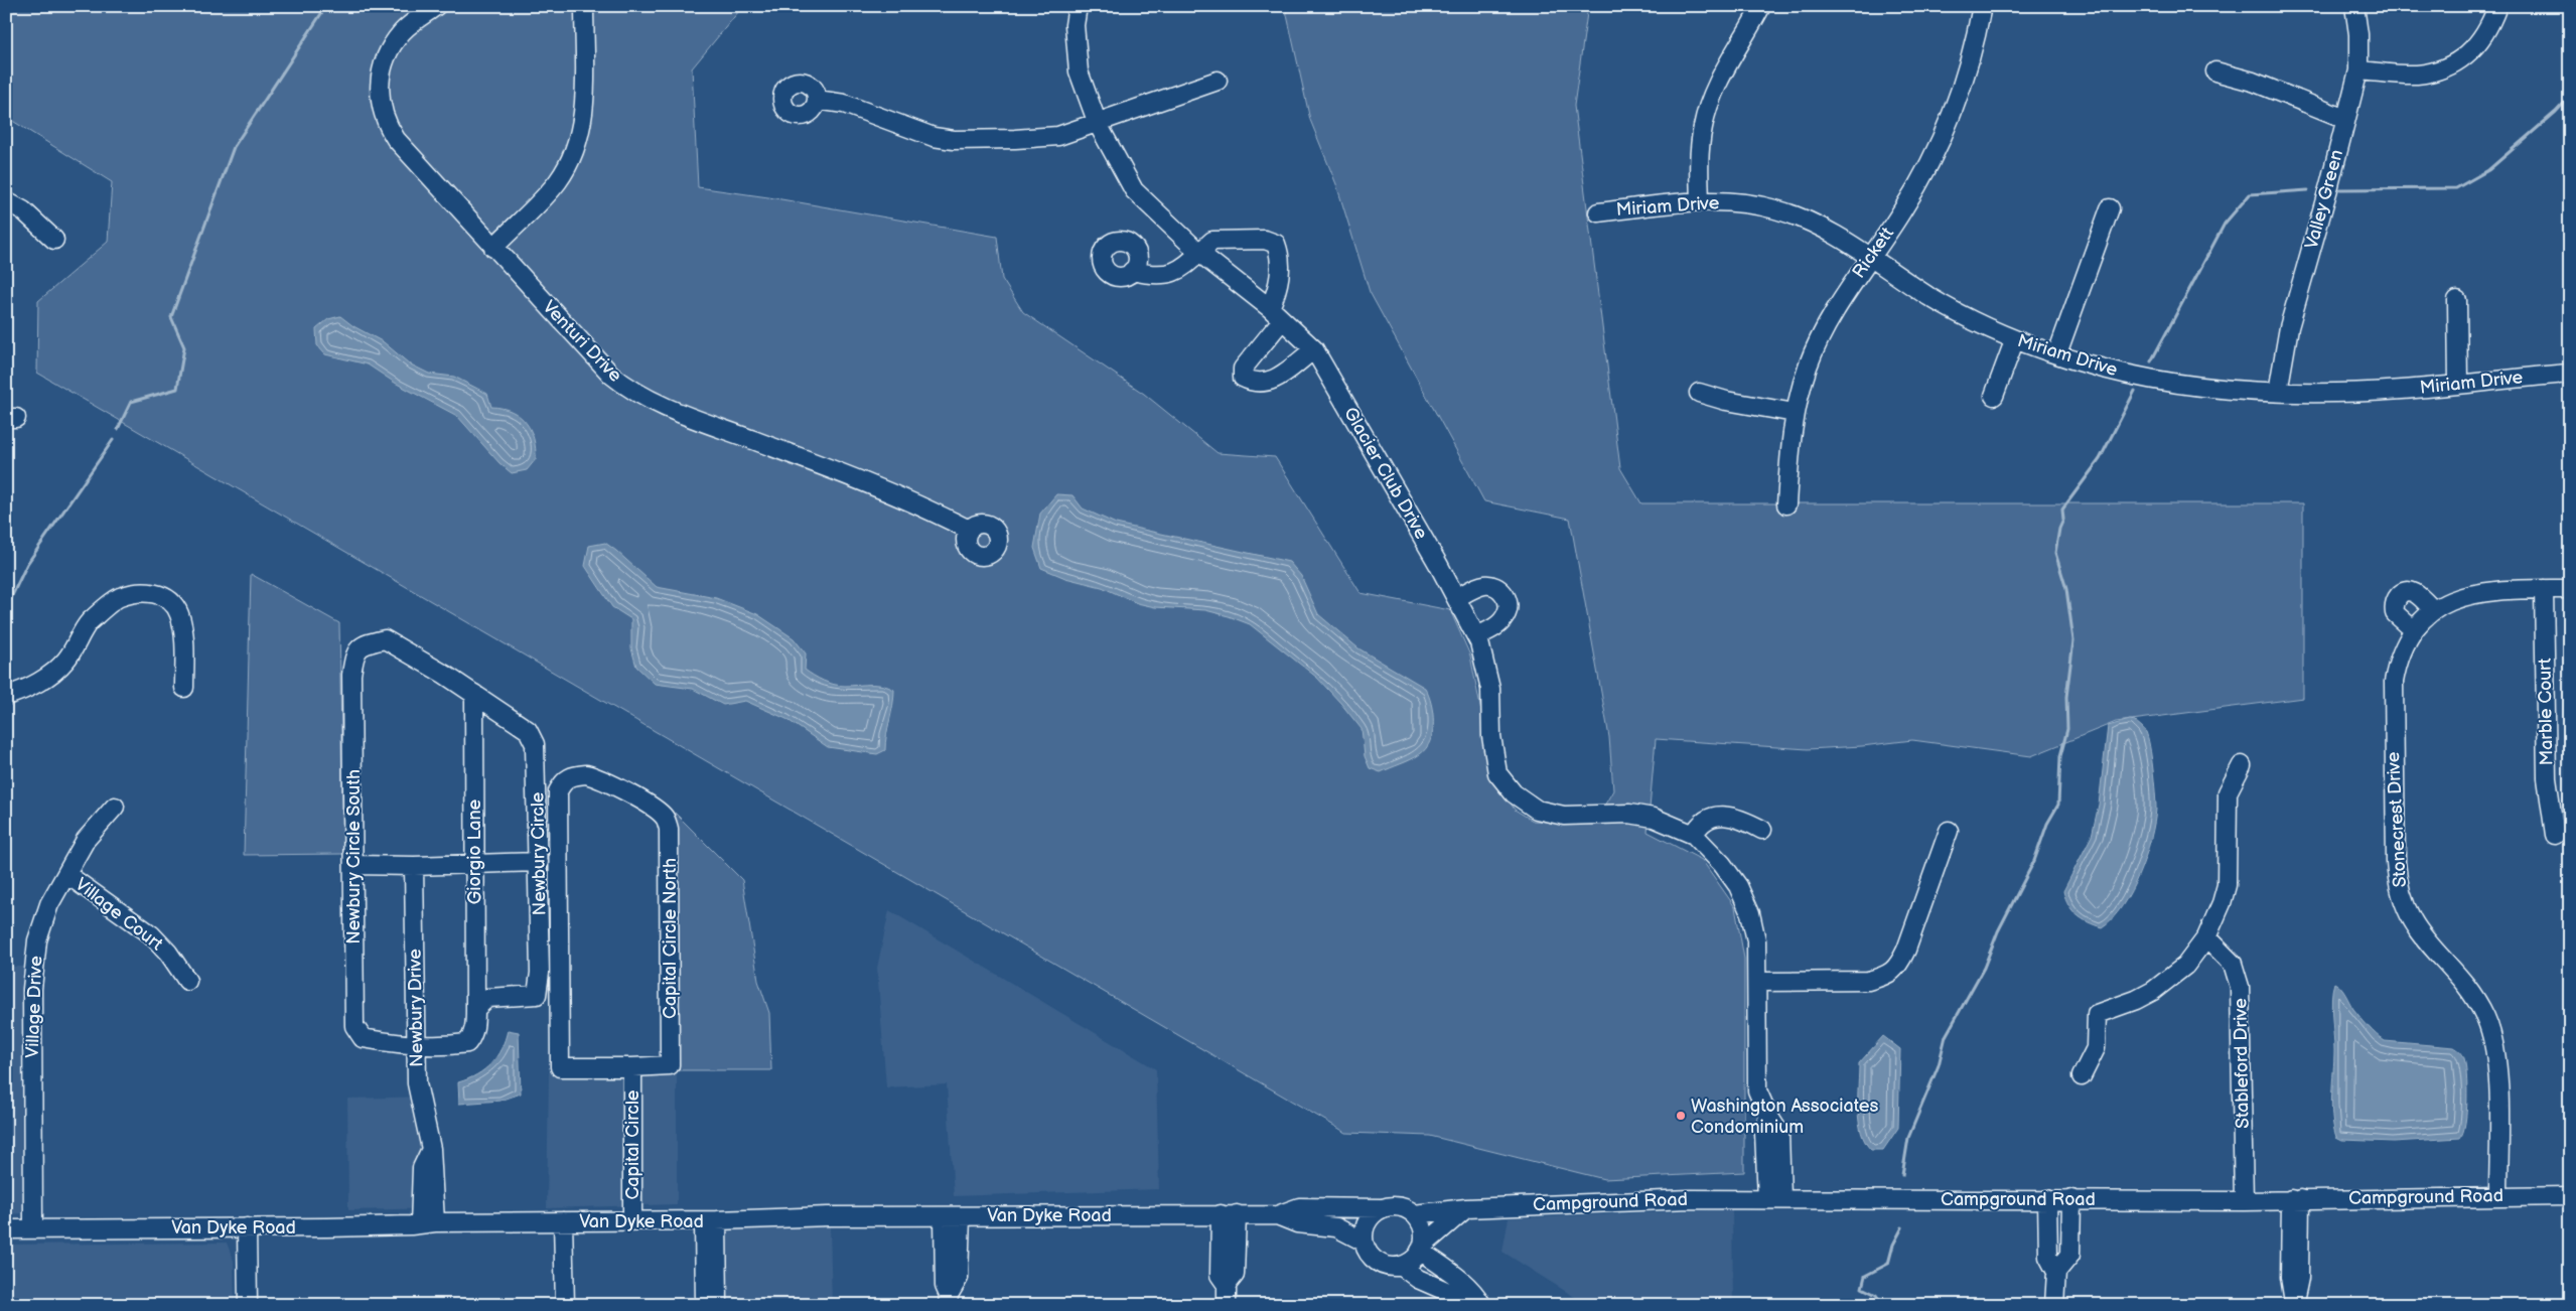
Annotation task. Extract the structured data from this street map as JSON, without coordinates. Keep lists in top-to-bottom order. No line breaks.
{"streets":{"street":["Valley Green","Miriam Drive","Rickett","Venturi Drive","Glacier Club Drive","Marble Court","Stonecrest Drive","Giorgio Lane","Newbury Circle","Newbury Circle South","Village Court","Capital Circle North","Village Drive","Newbury Drive","Stableford Drive","Capital Circle","Campground Road","Van Dyke Road"]},"crossings":[["Valley Green","Miriam Drive"],["Miriam Drive","Rickett"],["Glacier Club Drive","Campground Road"],["Marble Court","Stonecrest Drive"],["Stonecrest Drive","Campground Road"],["Giorgio Lane","Newbury Circle"],["Newbury Circle","Newbury Circle South"],["Newbury Circle South","Newbury Drive"],["Village Court","Village Drive"],["Capital Circle North","Capital Circle"],["Village Drive","Van Dyke Road"],["Newbury Drive","Van Dyke Road"],["Stableford Drive","Campground Road"],["Capital Circle","Van Dyke Road"],["Campground Road","Van Dyke Road"]],"places":["Washington Associates Condominium"]}
